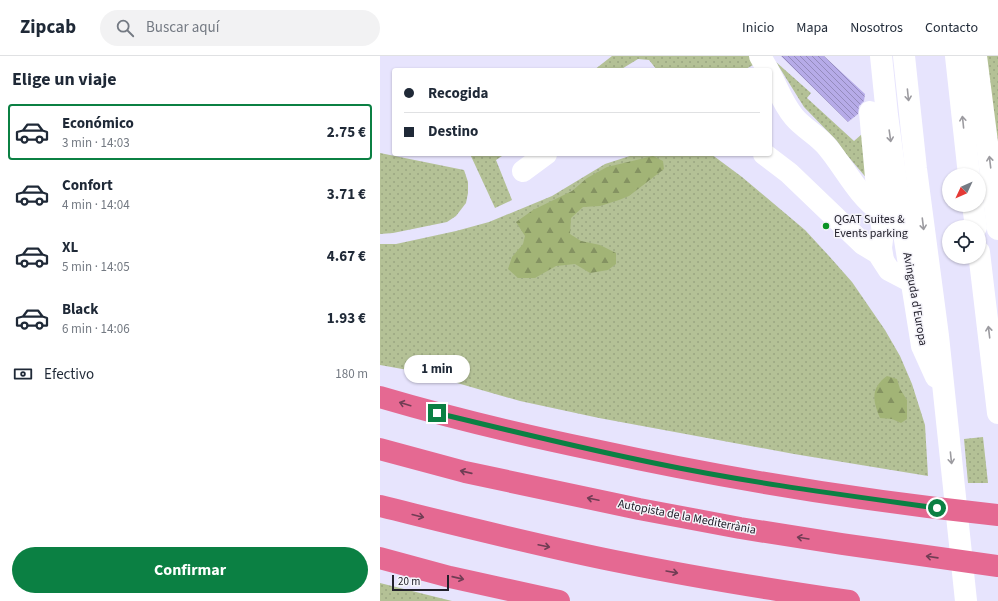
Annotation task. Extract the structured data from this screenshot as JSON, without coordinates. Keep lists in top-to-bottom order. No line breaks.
{"streets":{"highway":["Autopista de la Mediterrània"],"street":["Avinguda d'Europa"]},"places":["QGAT Suites & Events parking"],"scale_bar":"20 m","north":"bottom left","page":{"header":"Zipcab","search":"Buscar aquí","nav":["Inicio","Mapa","Nosotros","Contacto"],"heading":"Elige un viaje","banner":["Recogida","Destino"],"list":[{"name":"Económico","note":"3 min · 14:03","value":"2.75 €"},{"name":"Confort","note":"4 min · 14:04","value":"3.71 €"},{"name":"XL","note":"5 min · 14:05","value":"4.67 €"},{"name":"Black","note":"6 min · 14:06","value":"1.93 €"}],"pay":["Efectivo","180 m"],"bubble":"1 min","buttons":"Confirmar","scale":"20 m"}}
